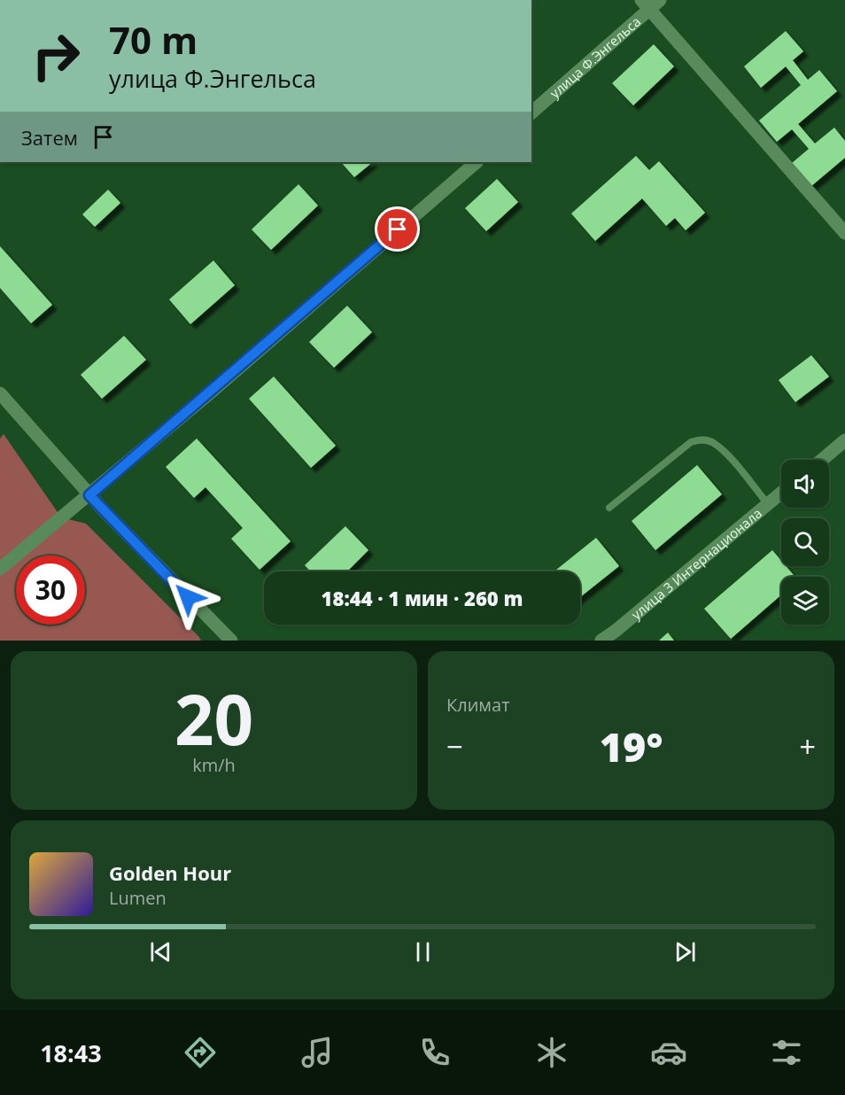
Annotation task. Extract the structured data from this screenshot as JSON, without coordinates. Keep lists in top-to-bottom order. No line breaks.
{"streets":{"street":["улица Ф.Энгельса","улица 3 Интернационала"]},"page":{"turn":["70 m","улица Ф.Энгельса"],"then":"Затем","limit":"30","trip":"18:44 · 1 мин · 260 m","tile":[["20","km/h"],"Климат"],"heat":["−","19°","+"],"song":["Golden Hour","Lumen"],"tabs":"18:43"}}
